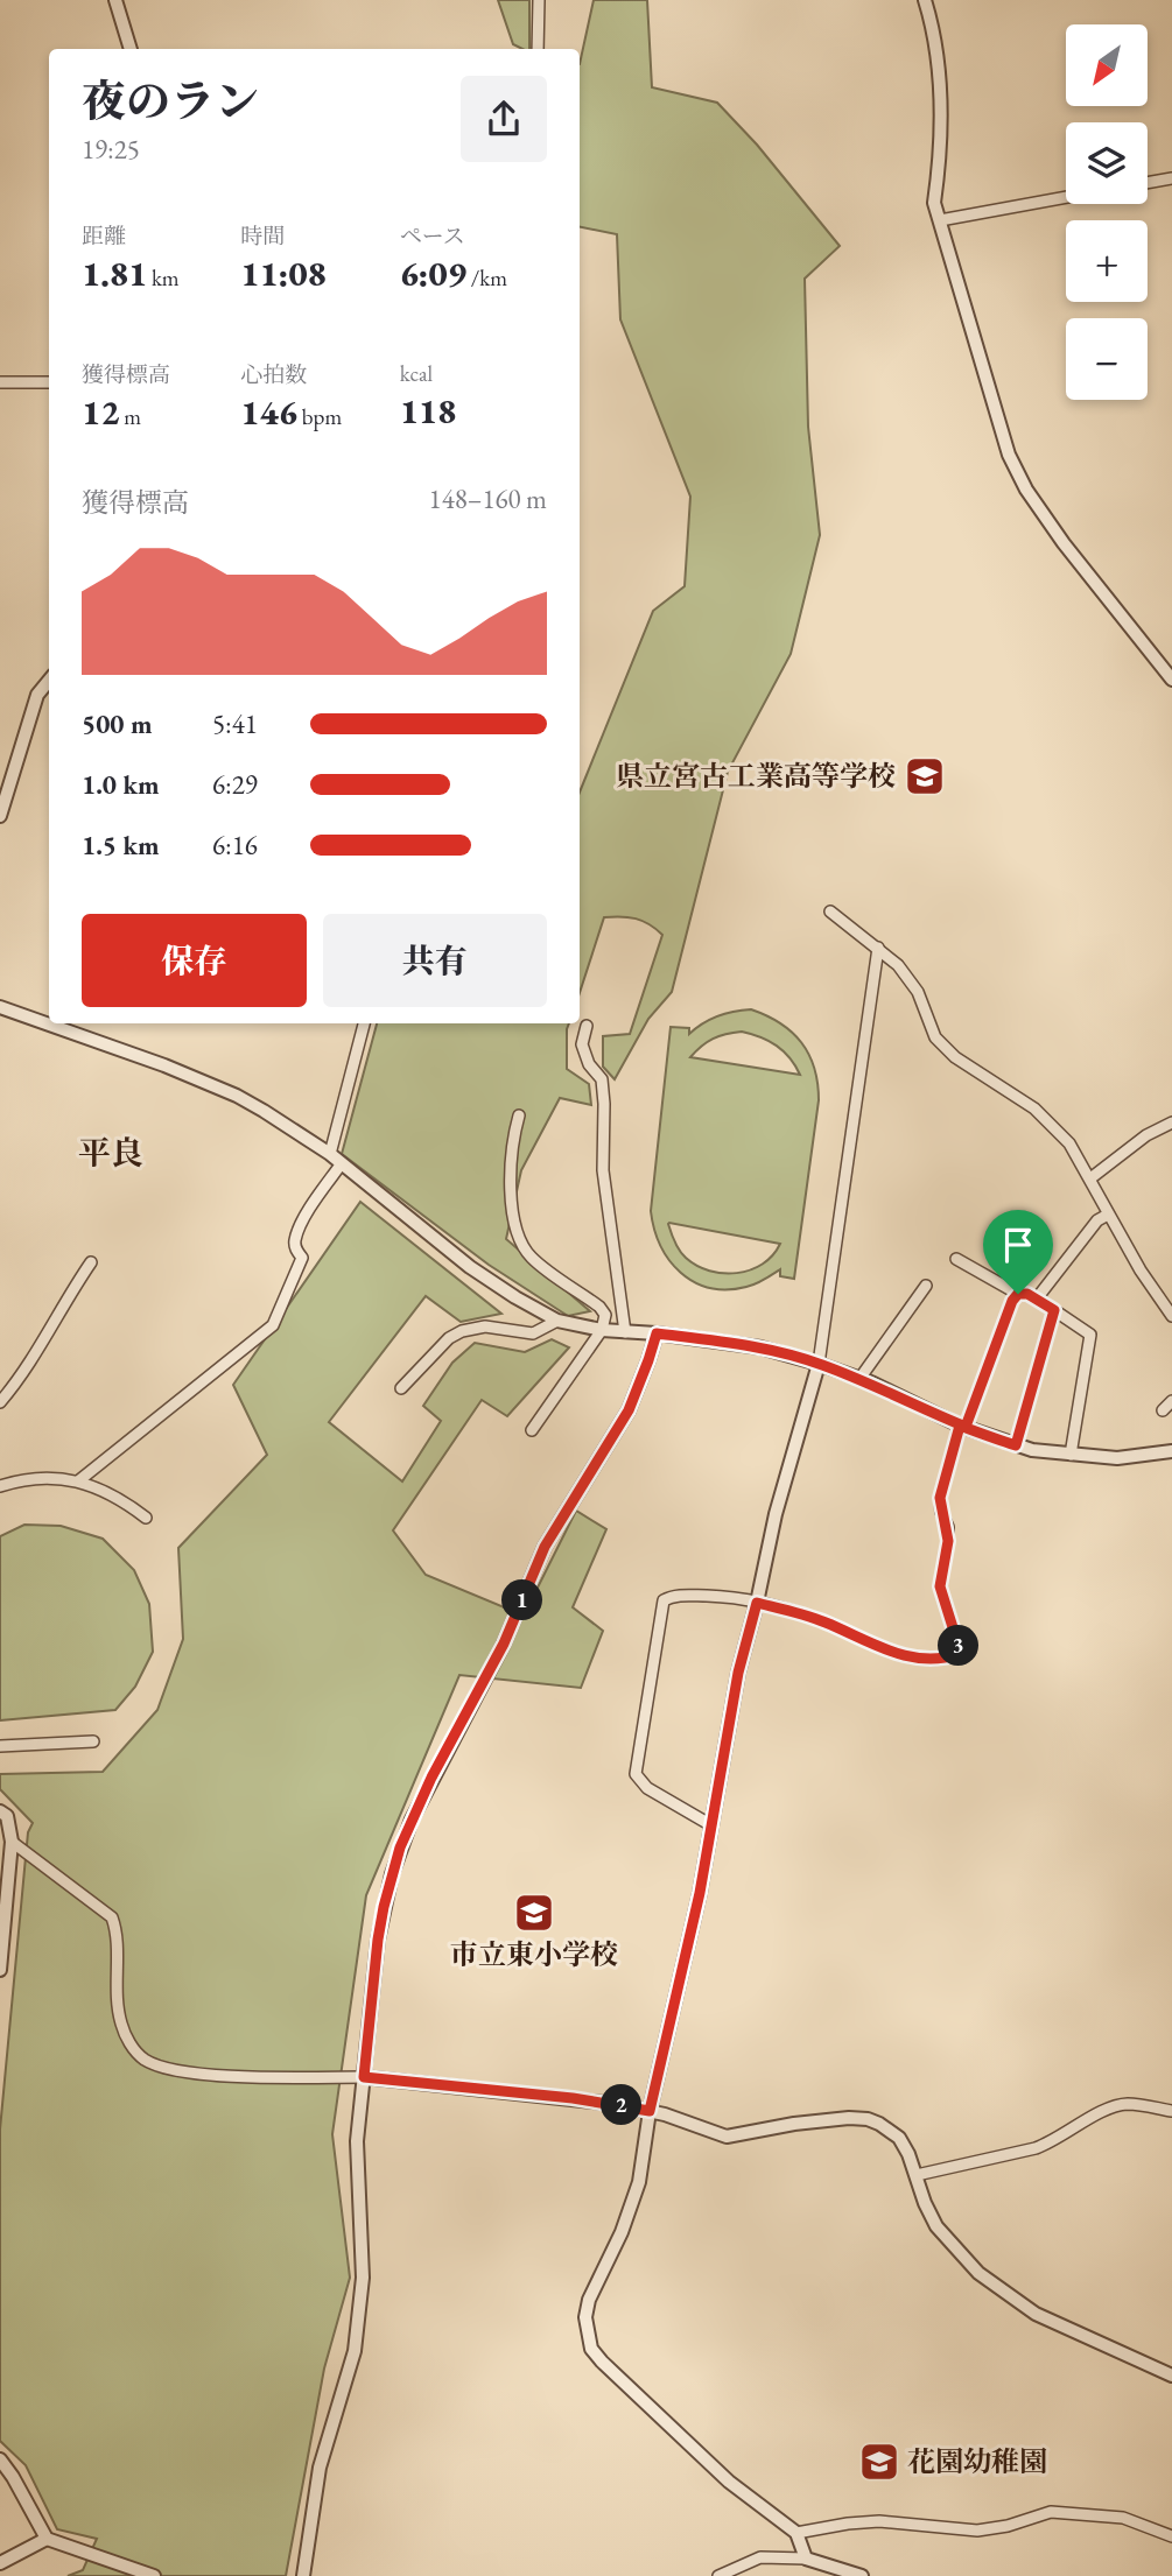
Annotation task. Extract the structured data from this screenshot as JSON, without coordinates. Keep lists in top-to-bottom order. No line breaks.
{"districts":["平良"],"places":{"school or university":["県立宮古工業高等学校","市立東小学校","花園幼稚園"]},"north":"bottom left","page":{"map_buttons":["+","−"],"heading":["夜のラン","19:25"],"stats":[["距離","1.81 km"],["時間","11:08"],["ペース","6:09 /km"],["獲得標高","12 m"],["心拍数","146 bpm"],["kcal","118"]],"chart":["獲得標高","148–160 m"],"list":[{"name":"500 m","note":"5:41"},{"name":"1.0 km","note":"6:29"},{"name":"1.5 km","note":"6:16"}],"buttons":["保存","共有"],"pins":["1","3","2"]}}
